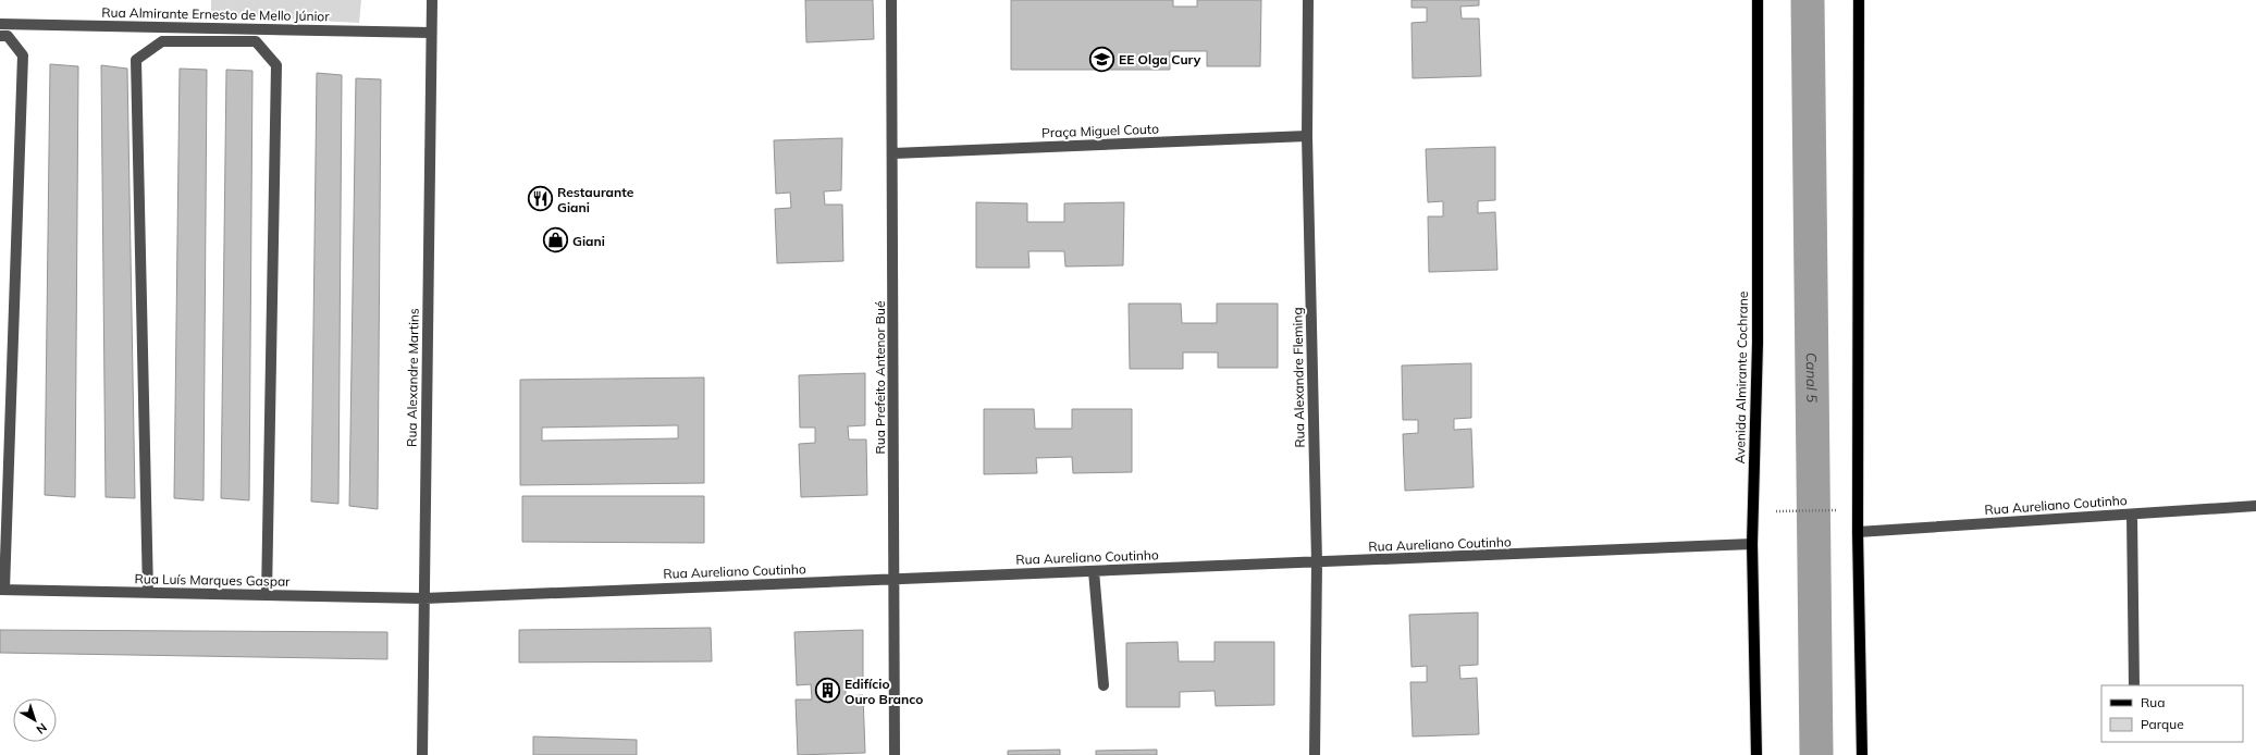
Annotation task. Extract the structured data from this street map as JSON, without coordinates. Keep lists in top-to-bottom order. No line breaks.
{"streets":{"main road":["Avenida Almirante Cochrane"],"street":["Rua Almirante Ernesto de Mello Júnior","Praça Miguel Couto","Rua Alexandre Martins","Rua Prefeito Antenor Bué","Rua Alexandre Fleming","Rua Aureliano Coutinho","Rua Luís Marques Gaspar"]},"crossings":[["Rua Almirante Ernesto de Mello Júnior","Rua Alexandre Martins"],["Praça Miguel Couto","Rua Prefeito Antenor Bué"],["Praça Miguel Couto","Rua Alexandre Fleming"],["Rua Alexandre Martins","Rua Aureliano Coutinho"],["Rua Alexandre Martins","Rua Luís Marques Gaspar"],["Rua Prefeito Antenor Bué","Rua Aureliano Coutinho"],["Rua Alexandre Fleming","Rua Aureliano Coutinho"],["Avenida Almirante Cochrane","Rua Aureliano Coutinho"],["Rua Aureliano Coutinho","Rua Luís Marques Gaspar"]],"water":["Canal 5"],"places":{"school or university":["EE Olga Cury"],"restaurant":["Restaurante Giani"],"shop":["Giani"],"building":["Edifício Ouro Branco"]},"legend":["Rua","Parque"],"north":"bottom right"}
